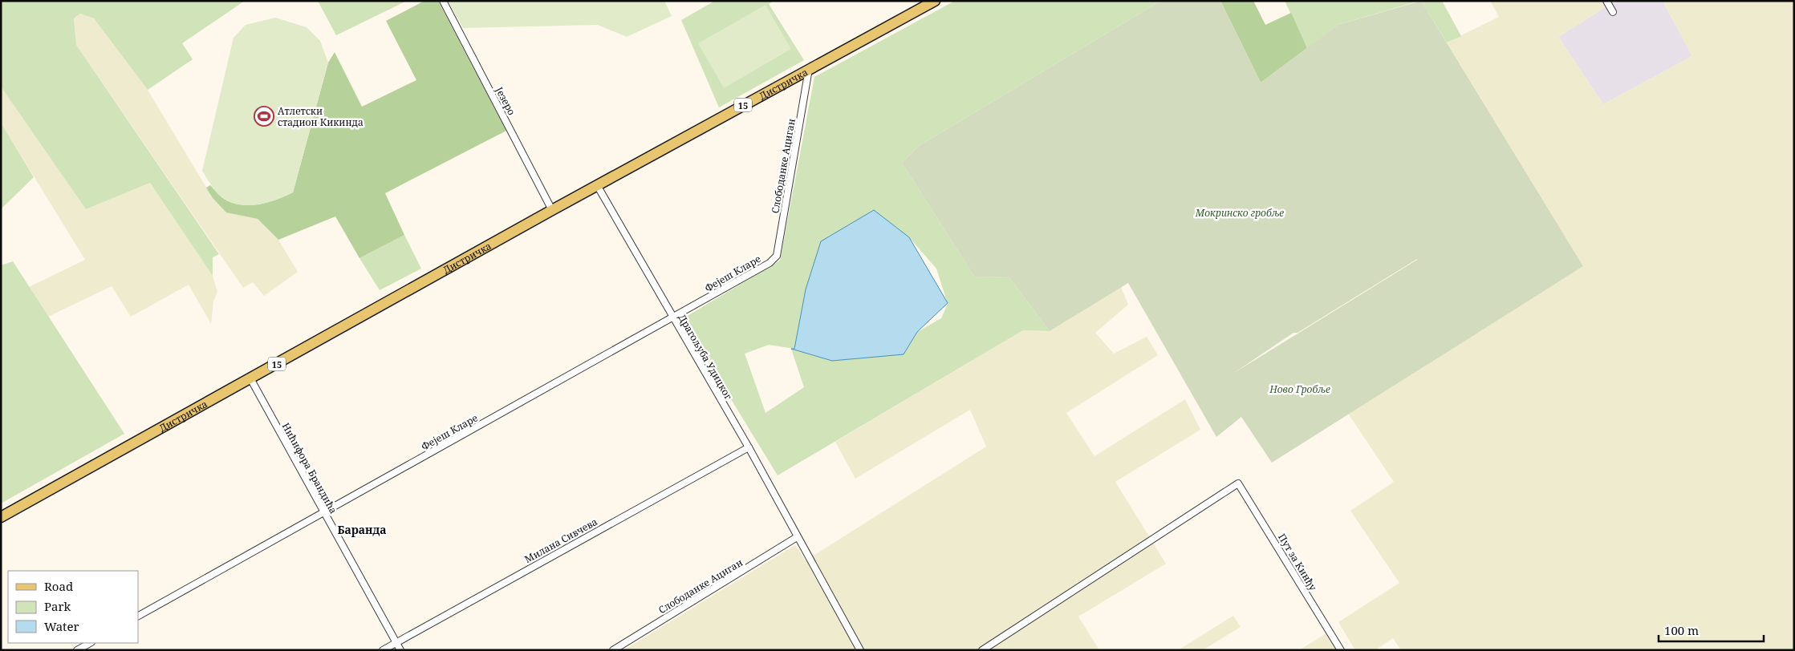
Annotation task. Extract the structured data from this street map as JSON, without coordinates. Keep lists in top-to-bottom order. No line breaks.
{"streets":{"main road":["Дистричка","15"],"street":["Језеро","Слободанке Ациган","Фејеш Кларе","Драгољуба Удицког","Нићифора Брандића","Милана Сивчева","Пут за Кинђу"]},"crossings":[["Дистричка","Језеро"],["Дистричка","Слободанке Ациган"],["Дистричка","Драгољуба Удицког"],["Дистричка","Нићифора Брандића"],["Слободанке Ациган","Фејеш Кларе"],["Слободанке Ациган","Драгољуба Удицког"],["Фејеш Кларе","Драгољуба Удицког"],["Фејеш Кларе","Нићифора Брандића"],["Драгољуба Удицког","Милана Сивчева"],["Нићифора Брандића","Милана Сивчева"]],"districts":["Баранда"],"parks":["Мокринско гробље","Ново Гробље"],"places":{"sports":["Атлетски стадион Кикинда"]},"legend":["Road","Park","Water"],"scale_bar":"100 m"}
